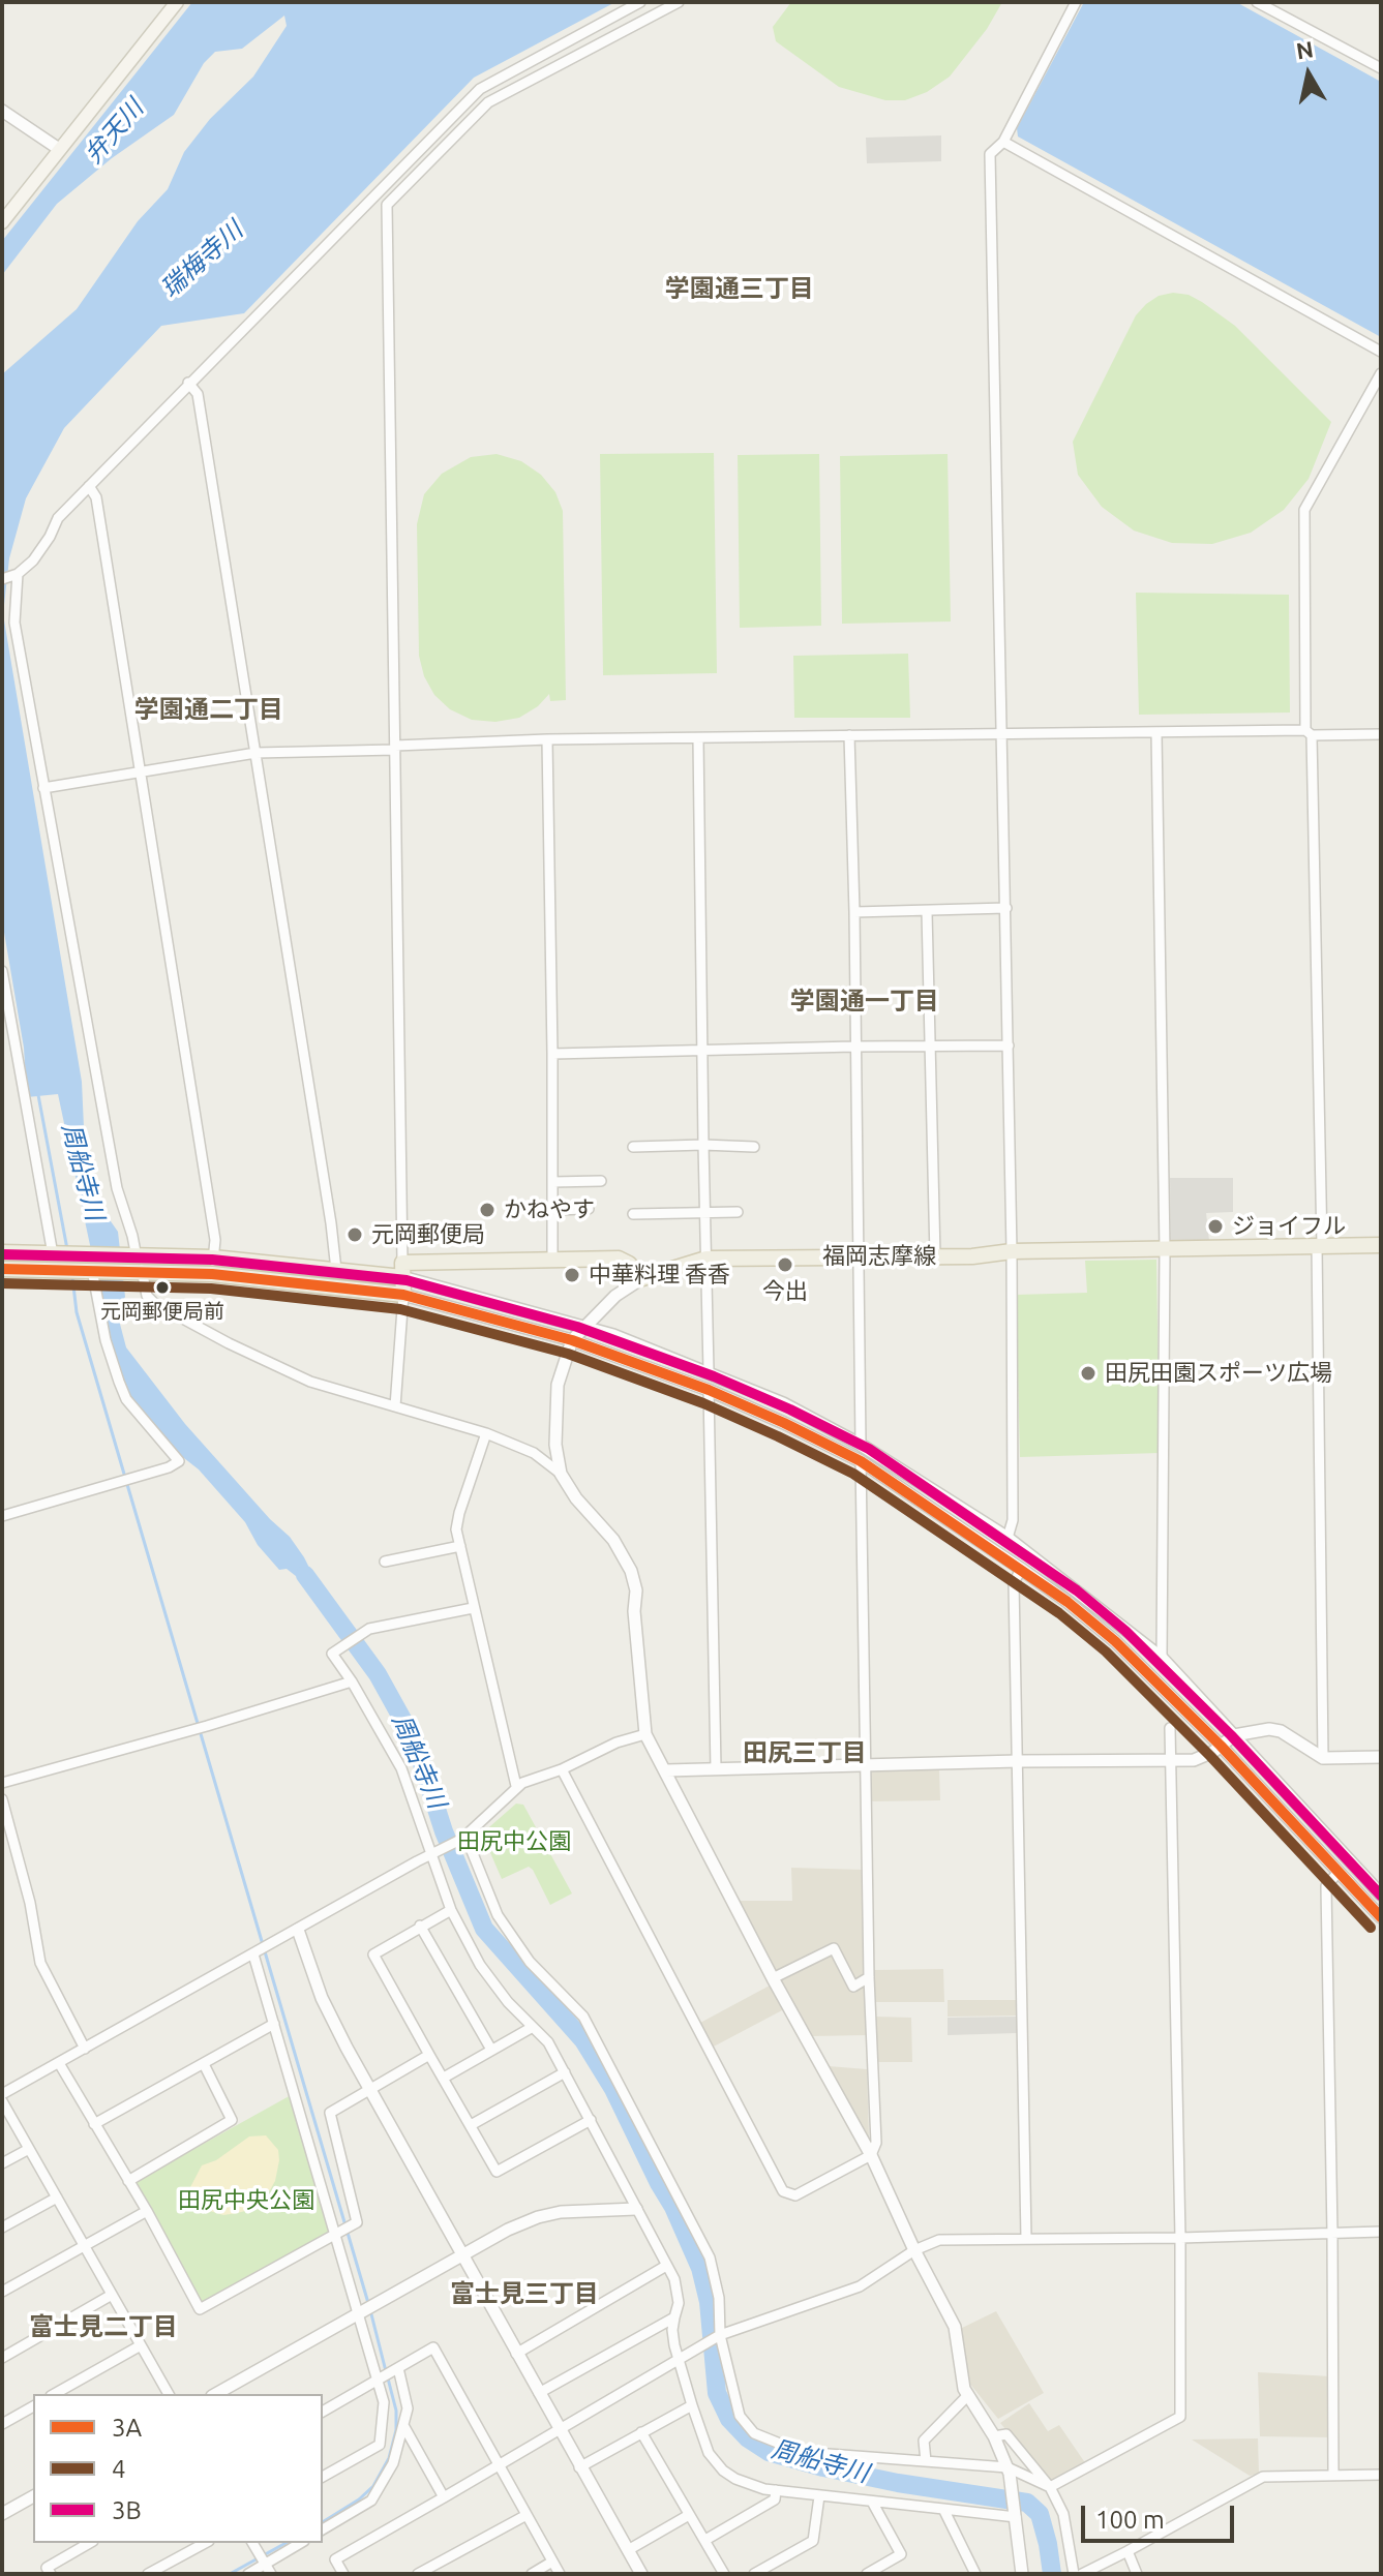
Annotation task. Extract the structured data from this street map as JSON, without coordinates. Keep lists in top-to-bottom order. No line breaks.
{"streets":{"main road":["福岡志摩線"]},"districts":["学園通三丁目","学園通二丁目","学園通一丁目","田尻三丁目","富士見三丁目","富士見二丁目"],"water":["弁天川","瑞梅寺川","周船寺川"],"parks":["田尻中公園","田尻中央公園"],"places":["かねやす","ジョイフル","元岡郵便局","今出","中華料理 香香","元岡郵便局前","田尻田園スポーツ広場"],"lines":["transit line 3B","transit line 3A","transit line 4"],"legend":["3A","4","3B"],"scale_bar":"100 m","north":"top"}
